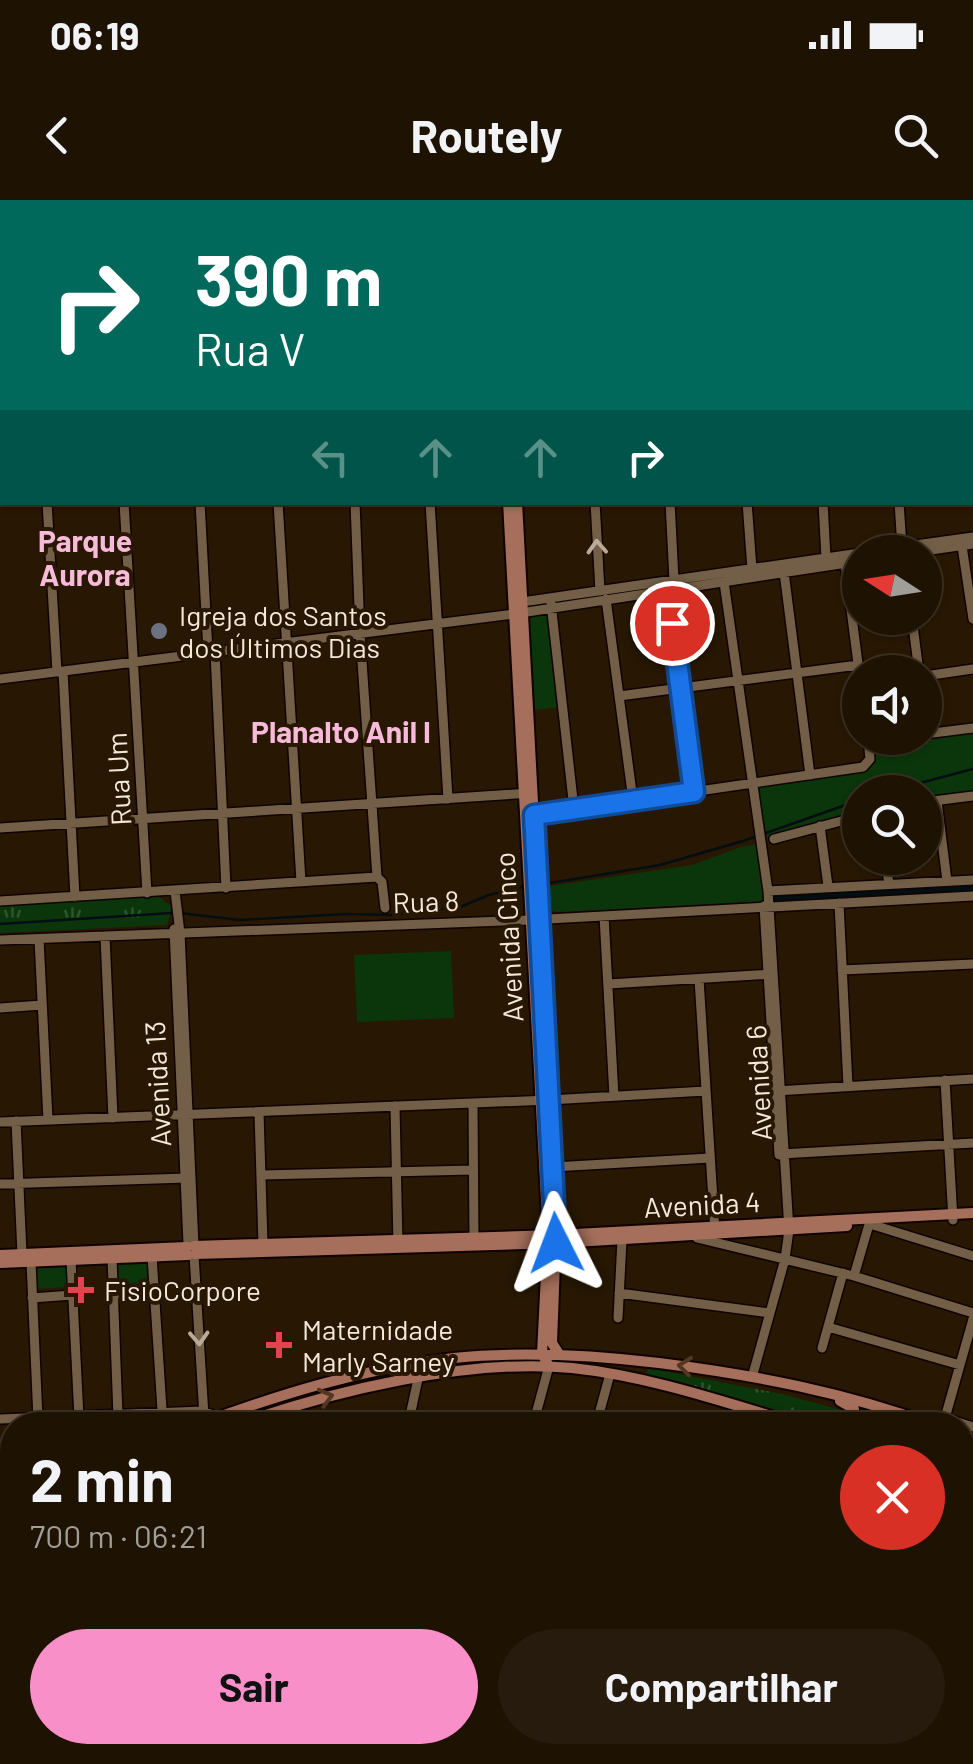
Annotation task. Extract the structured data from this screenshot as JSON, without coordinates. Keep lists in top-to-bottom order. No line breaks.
{"streets":{"main road":["Avenida Cinco","Avenida 4"],"street":["Rua Um","Rua 8","Avenida 6","Avenida 13"]},"crossings":[["Rua 8","Avenida Cinco"],["Rua 8","Avenida 6"],["Rua 8","Avenida 13"],["Avenida Cinco","Avenida 4"],["Avenida 6","Avenida 4"],["Avenida 13","Avenida 4"]],"districts":["Parque Aurora","Planalto Anil I"],"places":{"other":["Igreja dos Santos dos Últimos Dias"],"health":["FisioCorpore","Maternidade Marly Sarney"]},"north":"left","page":{"status":"06:19","header":"Routely","turn":["390 m","Rua V"],"heading":["2 min","700 m · 06:21"],"buttons":["Sair","Compartilhar"]}}
